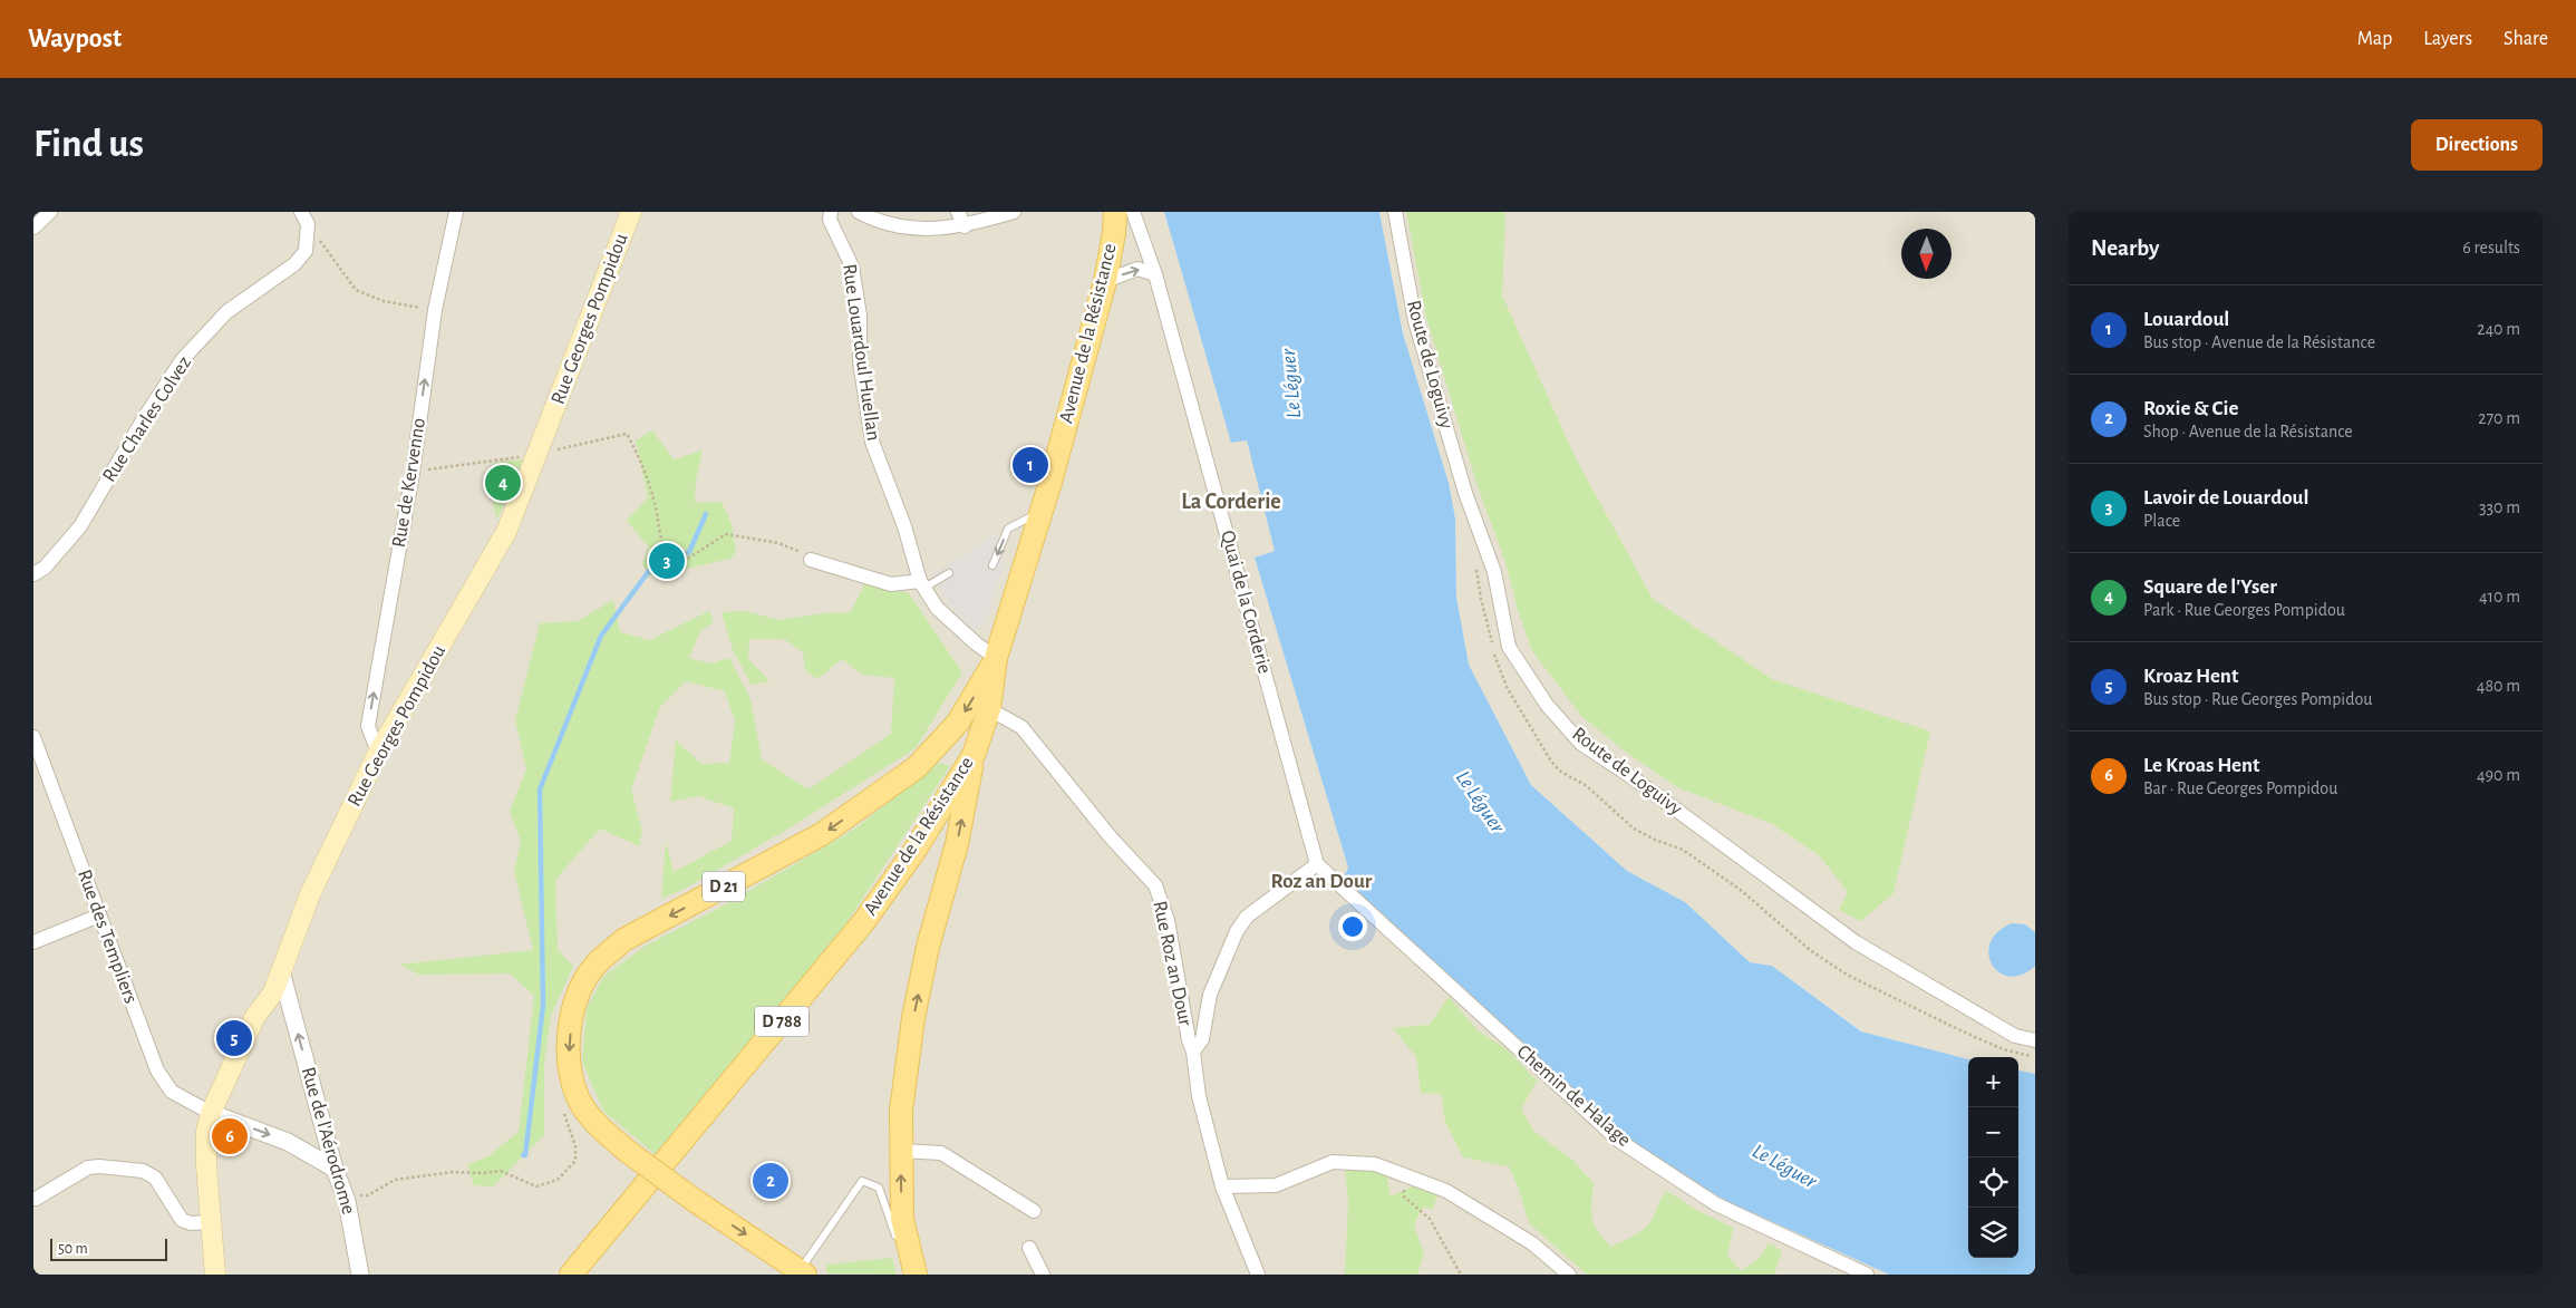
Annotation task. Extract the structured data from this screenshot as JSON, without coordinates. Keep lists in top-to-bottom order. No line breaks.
{"streets":{"main road":["Rue Georges Pompidou","Avenue de la Résistance","D 21","D 788"],"street":["Rue Louardoul Huellan","Route de Loguivy","Rue Charles Colvez","Rue de Kervenno","Quai de la Corderie","Rue des Templiers","Rue Roz an Dour","Chemin de Halage","Rue de l'Aérodrome"]},"crossings":[["Rue Georges Pompidou","Rue de Kervenno"],["Rue Georges Pompidou","Rue des Templiers"],["Rue Georges Pompidou","Rue de l'Aérodrome"],["Avenue de la Résistance","Rue Louardoul Huellan"],["Avenue de la Résistance","D 21"],["Avenue de la Résistance","Rue Roz an Dour"],["Rue Louardoul Huellan","D 21"],["Quai de la Corderie","Chemin de Halage"]],"one_way":["Rue de Kervenno","Rue de l'Aérodrome"],"districts":["La Corderie","Roz an Dour"],"water":["Le Léguer"],"scale_bar":"50 m","north":"bottom","page":{"header":"Waypost","nav":["Map","Layers","Share"],"buttons":"Directions","title":"Find us","heading":["Nearby","6 results"],"list":[{"mark":"1","name":"Louardoul","note":"Bus stop · Avenue de la Résistance","value":"240 m"},{"mark":"2","name":"Roxie & Cie","note":"Shop · Avenue de la Résistance","value":"270 m"},{"mark":"3","name":"Lavoir de Louardoul","note":"Place","value":"330 m"},{"mark":"4","name":"Square de l'Yser","note":"Park · Rue Georges Pompidou","value":"410 m"},{"mark":"5","name":"Kroaz Hent","note":"Bus stop · Rue Georges Pompidou","value":"480 m"},{"mark":"6","name":"Le Kroas Hent","note":"Bar · Rue Georges Pompidou","value":"490 m"}],"pins":["1","4","3","5","6","2"],"map_buttons":["+","−"],"scale":"50 m"}}
